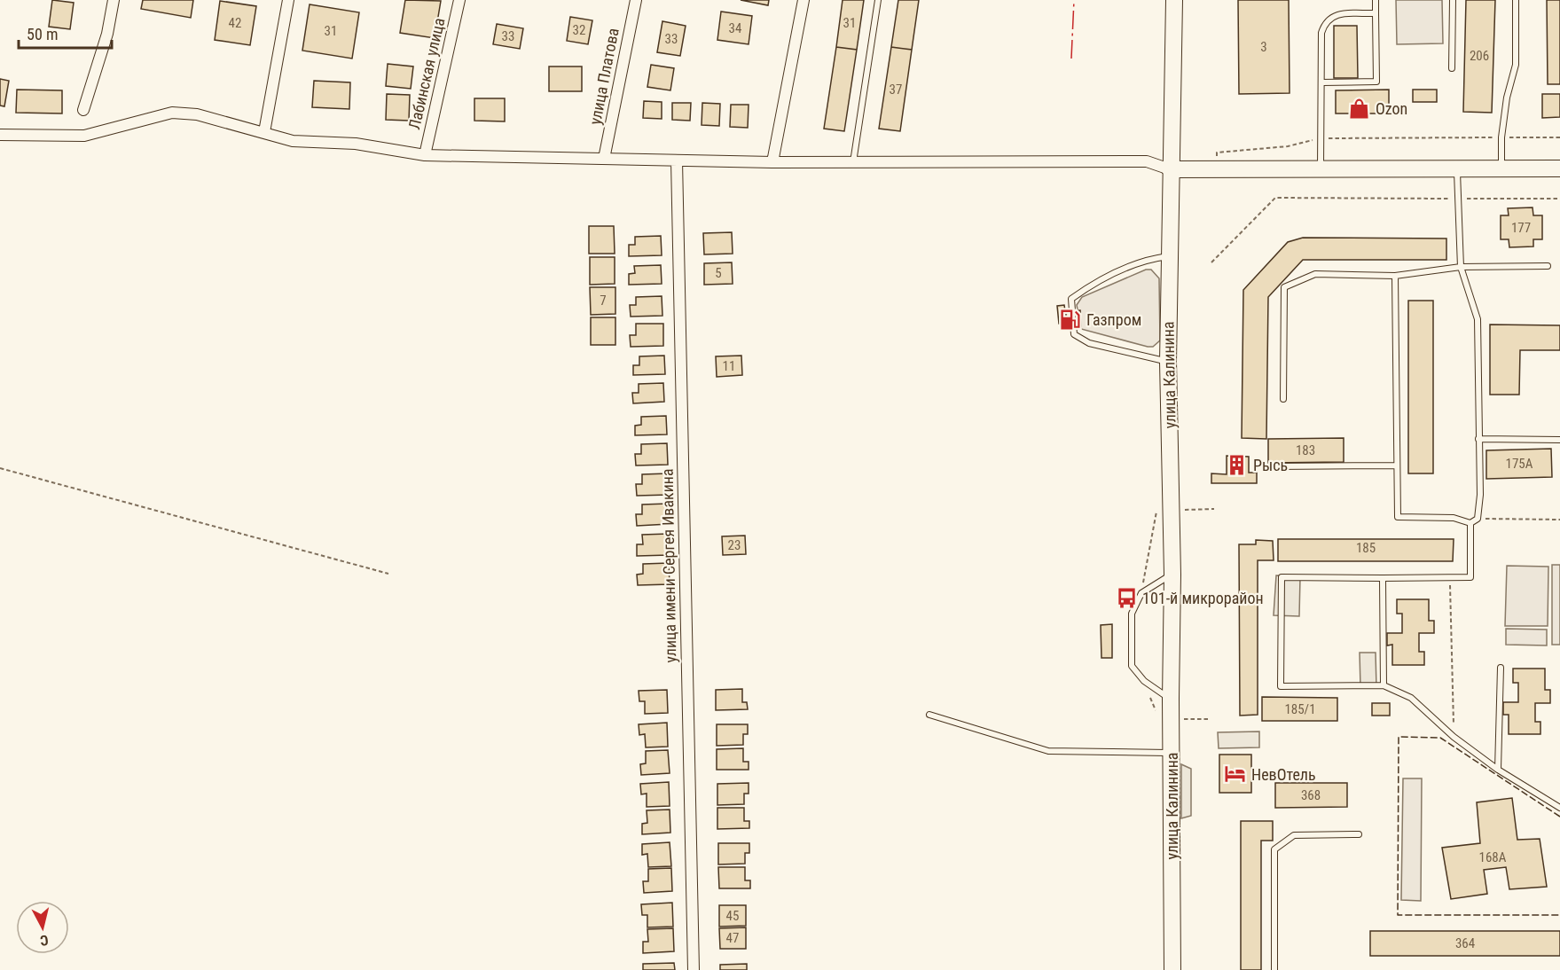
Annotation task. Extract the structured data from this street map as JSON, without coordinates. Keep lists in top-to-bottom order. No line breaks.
{"streets":{"main road":["улица Калинина"],"street":["Лабинская улица","улица Платова","улица имени Сергея Ивакина"]},"places":{"shop":["Ozon"],"fuel station":["Газпром"],"building":["Рысь"],"bus stop":["101-й микрорайон"],"hotel":["НевОтель"]},"house_numbers":["42","31","34","32","31","33","33","3","206","37","177","5","7","11","183","175А","23","185","185/1","368","168А","45","47","364"],"scale_bar":"50 m","north":"bottom"}
